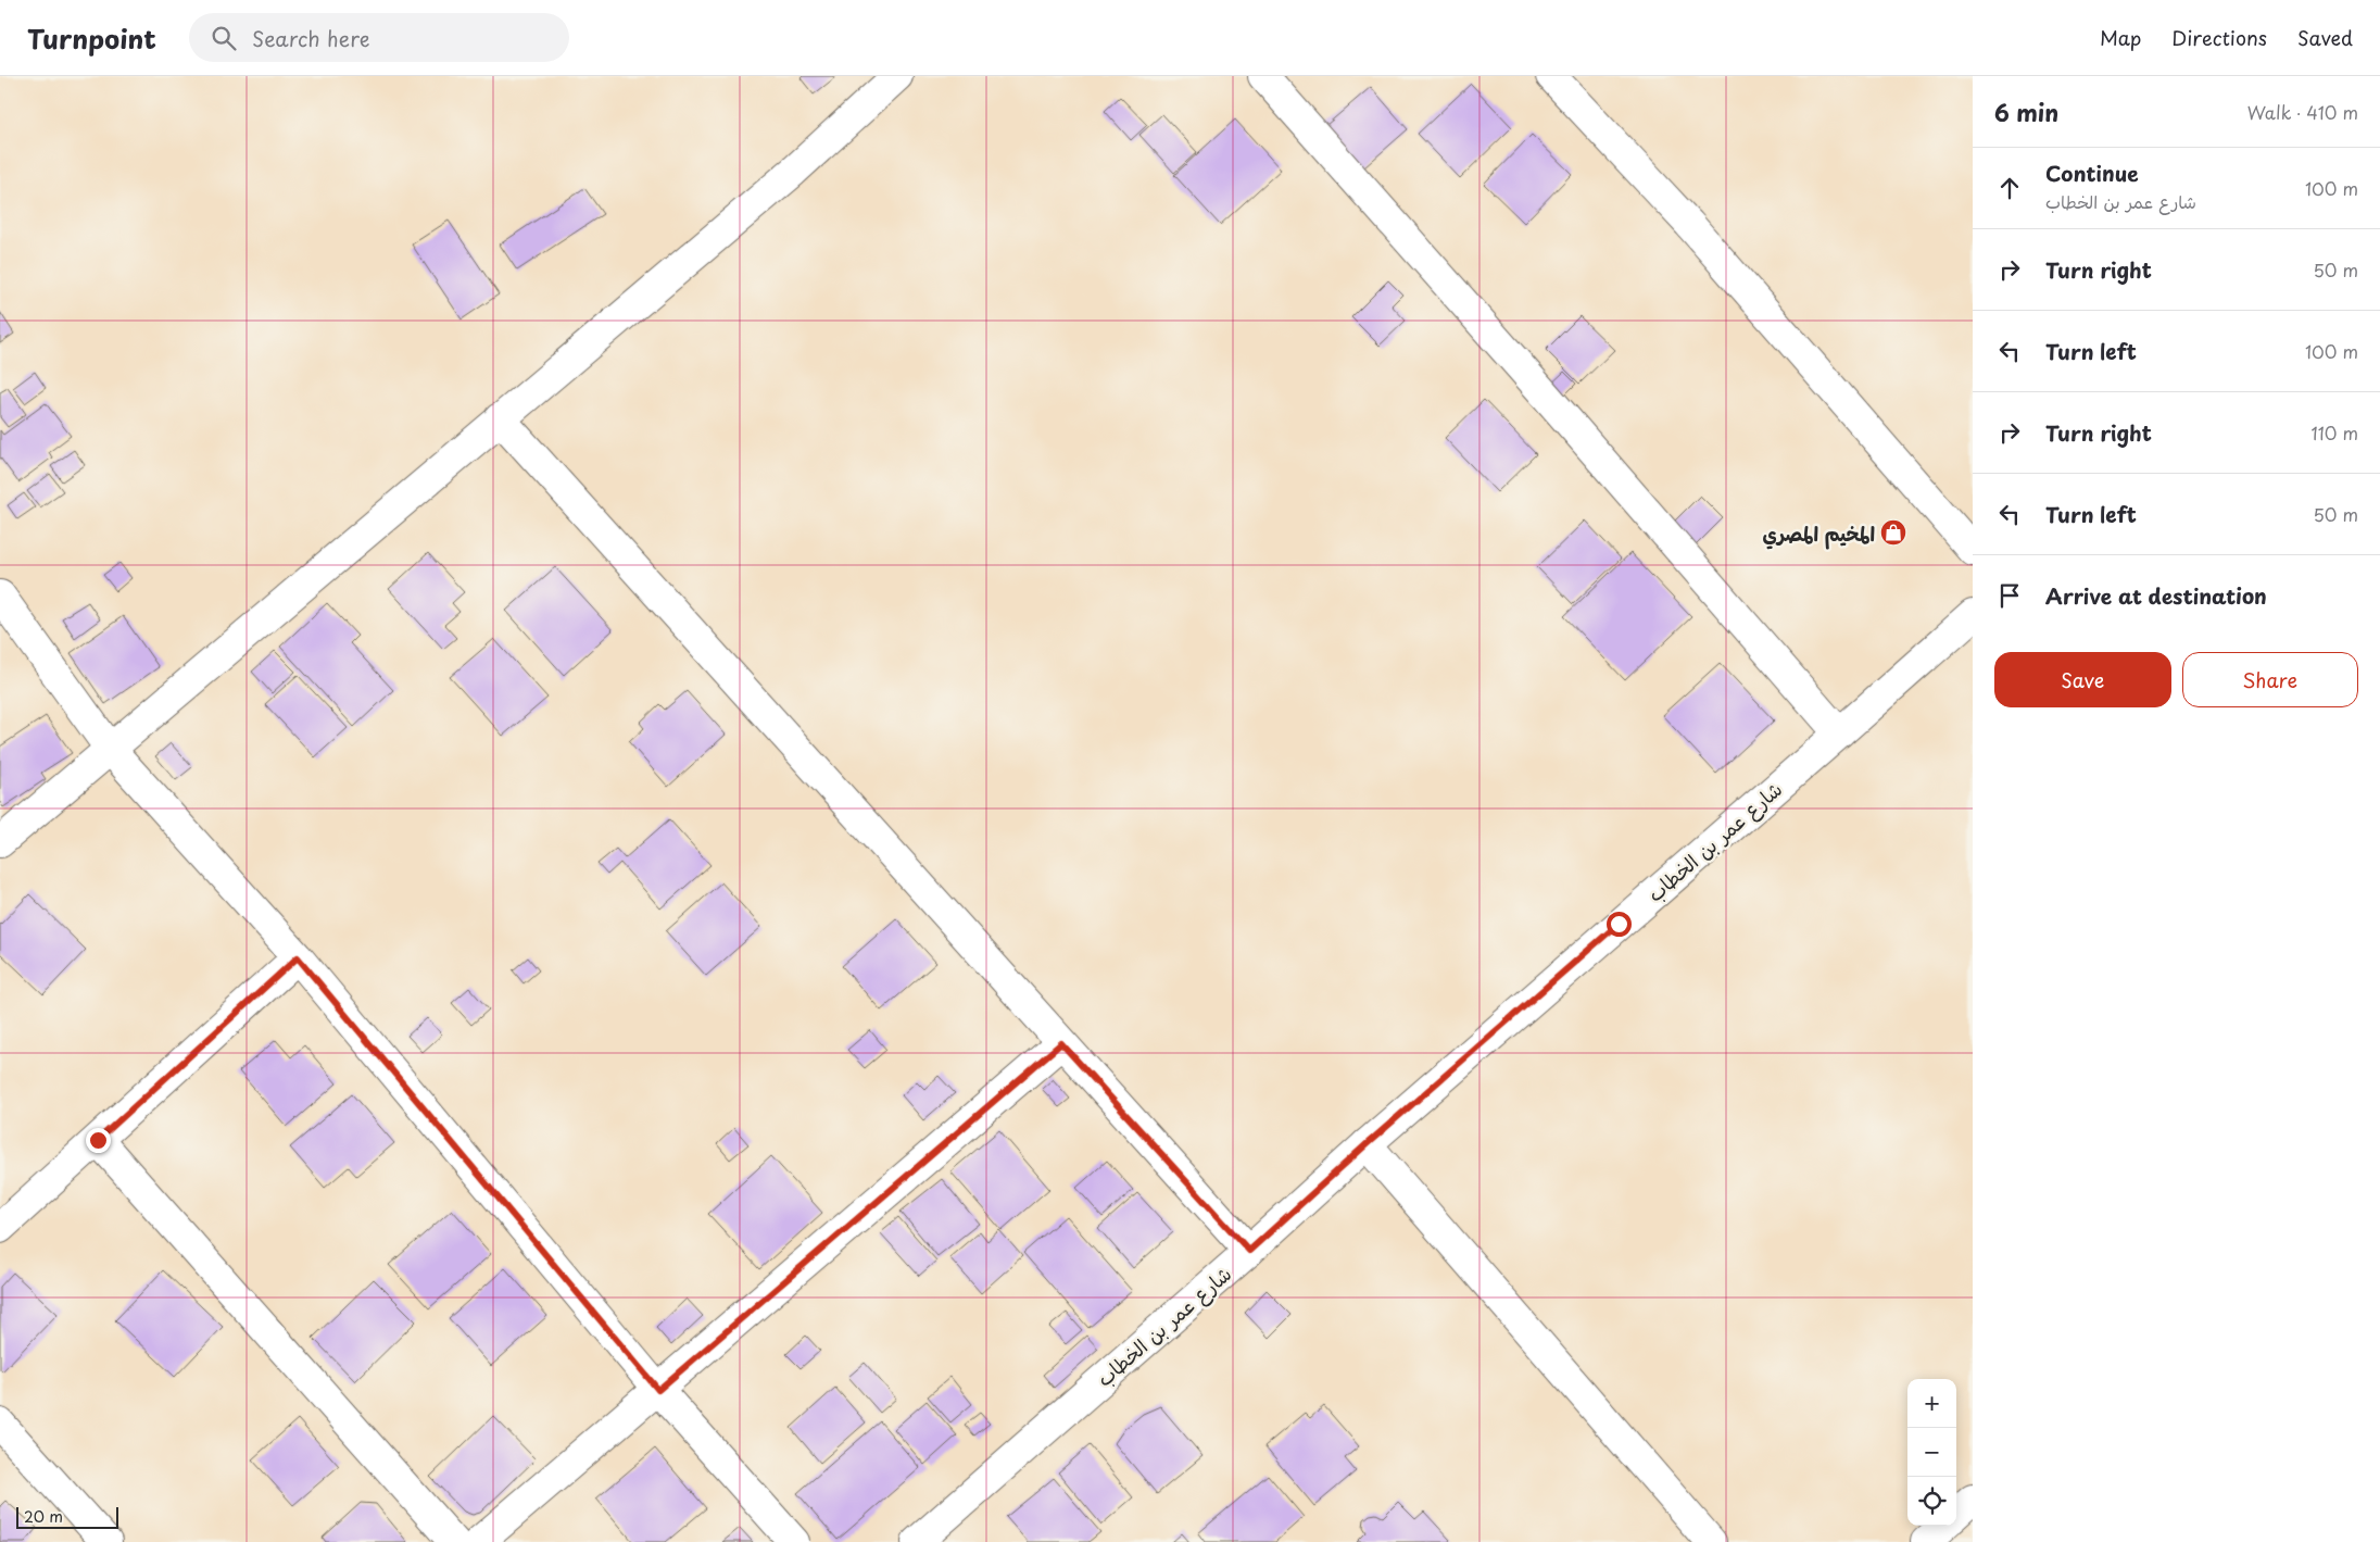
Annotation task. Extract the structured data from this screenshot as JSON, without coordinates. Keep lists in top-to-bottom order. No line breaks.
{"streets":{"street":["شارع عمر بن الخطاب"]},"places":{"shop":["المخيم المصري"]},"scale_bar":"20 m","page":{"header":"Turnpoint","search":"Search here","nav":["Map","Directions","Saved"],"heading":["6 min","Walk · 410 m"],"list":[["Continue","شارع عمر بن الخطاب","100 m"],["Turn right","50 m"],["Turn left","100 m"],["Turn right","110 m"],["Turn left","50 m"],"Arrive at destination"],"buttons":["Save","Share"],"map_buttons":["+","−"],"scale":"20 m"}}
